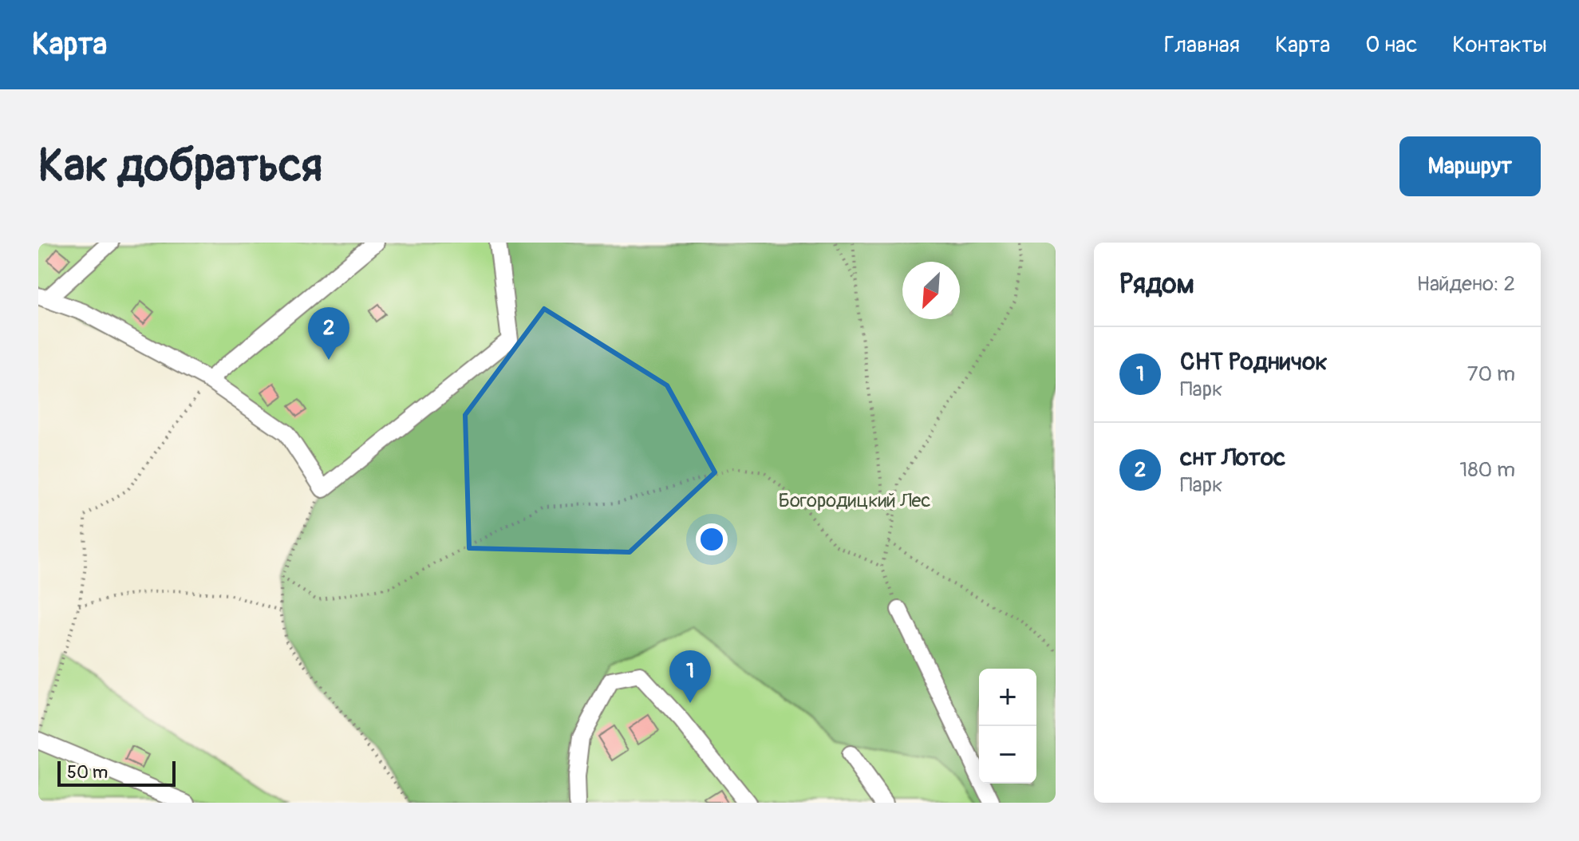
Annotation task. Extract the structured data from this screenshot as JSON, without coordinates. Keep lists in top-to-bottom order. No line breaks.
{"parks":["Богородицкий Лес"],"scale_bar":"50 m","north":"bottom left","page":{"header":"Карта","nav":["Главная","Карта","О нас","Контакты"],"buttons":"Маршрут","title":"Как добраться","heading":["Рядом","Найдено: 2"],"pins":["2","1"],"list":[{"mark":"1","name":"СНТ Родничок","note":"Парк","value":"70 m"},{"mark":"2","name":"снт Лотос","note":"Парк","value":"180 m"}],"map_buttons":["+","−"],"scale":"50 m"}}
